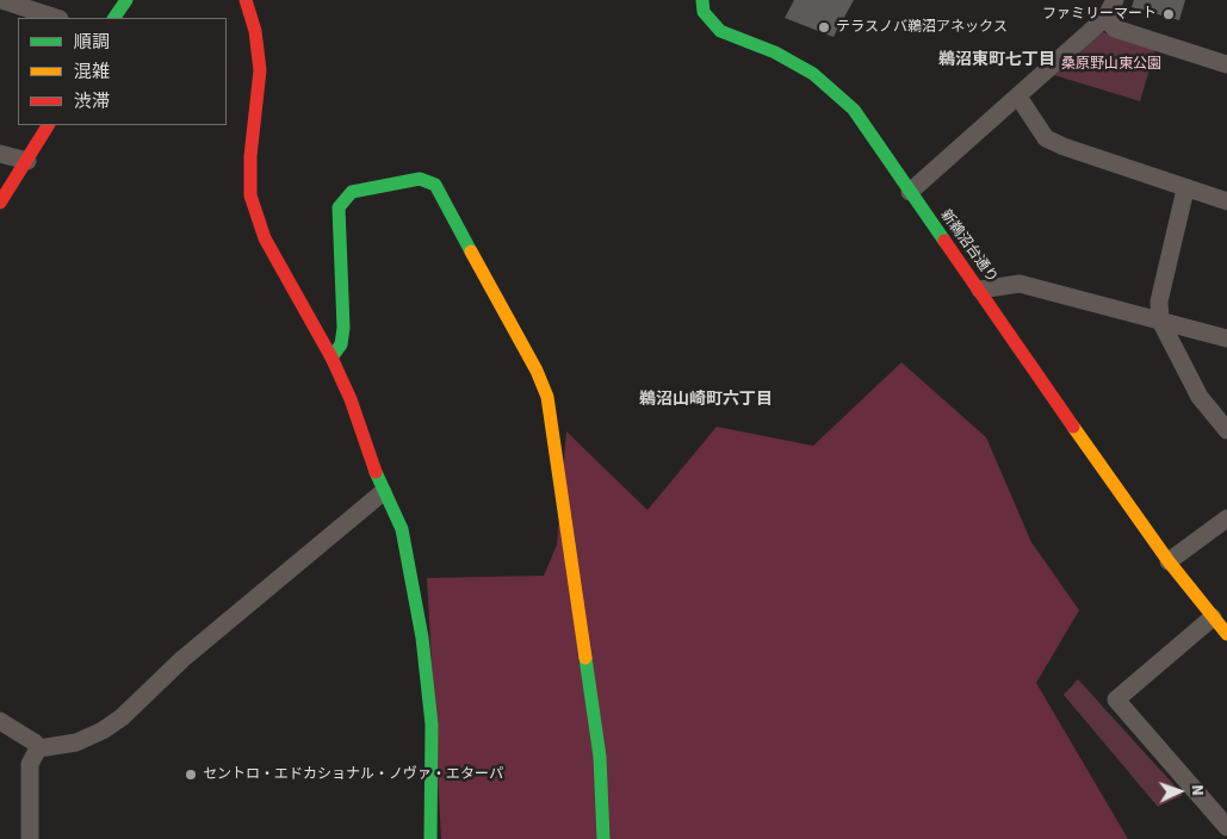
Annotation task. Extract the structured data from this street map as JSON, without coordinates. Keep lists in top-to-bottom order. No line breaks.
{"streets":{"street":["新鵜沼台通り"]},"districts":["鵜沼東町七丁目","鵜沼山崎町六丁目"],"parks":["桑原野山東公園"],"places":["ファミリーマート","テラスノバ鵜沼アネックス","セントロ・エドカショナル・ノヴァ・エターパ"],"legend":["順調","混雑","渋滞"],"north":"right"}
